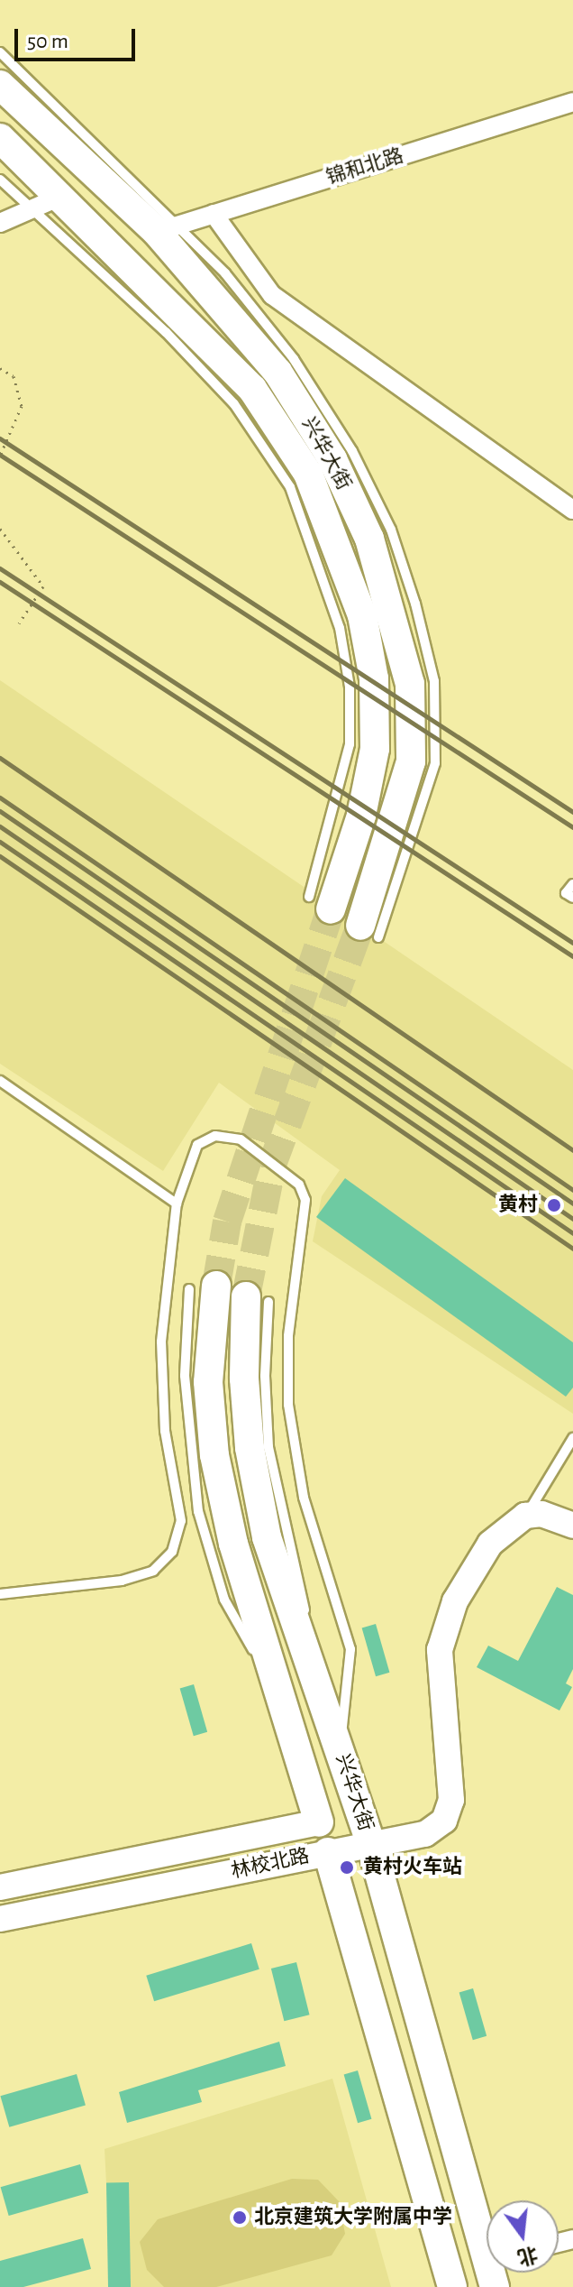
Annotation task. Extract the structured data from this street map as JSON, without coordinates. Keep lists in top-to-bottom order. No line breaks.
{"streets":{"main road":["兴华大街","林校北路"],"street":["锦和北路"]},"crossings":[["锦和北路","兴华大街"],["兴华大街","林校北路"]],"places":["黄村","黄村火车站","北京建筑大学附属中学"],"scale_bar":"50 m","north":"bottom"}
